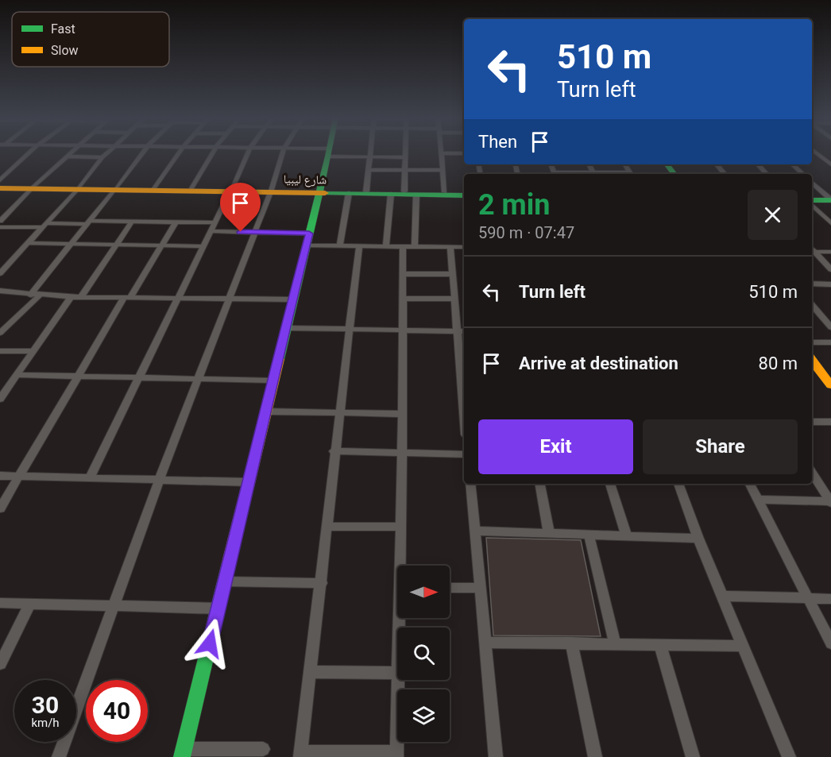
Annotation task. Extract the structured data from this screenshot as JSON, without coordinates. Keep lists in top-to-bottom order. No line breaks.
{"streets":{"street":["شارع ليبيا"]},"legend":["Fast","Slow"],"north":"right","page":{"turn":["510 m","Turn left"],"then":"Then","heading":["2 min","590 m · 07:47"],"list":[{"name":"Turn left","value":"510 m"},{"name":"Arrive at destination","value":"80 m"}],"buttons":["Exit","Share"],"speed":"30 km/h","limit":"40"}}
